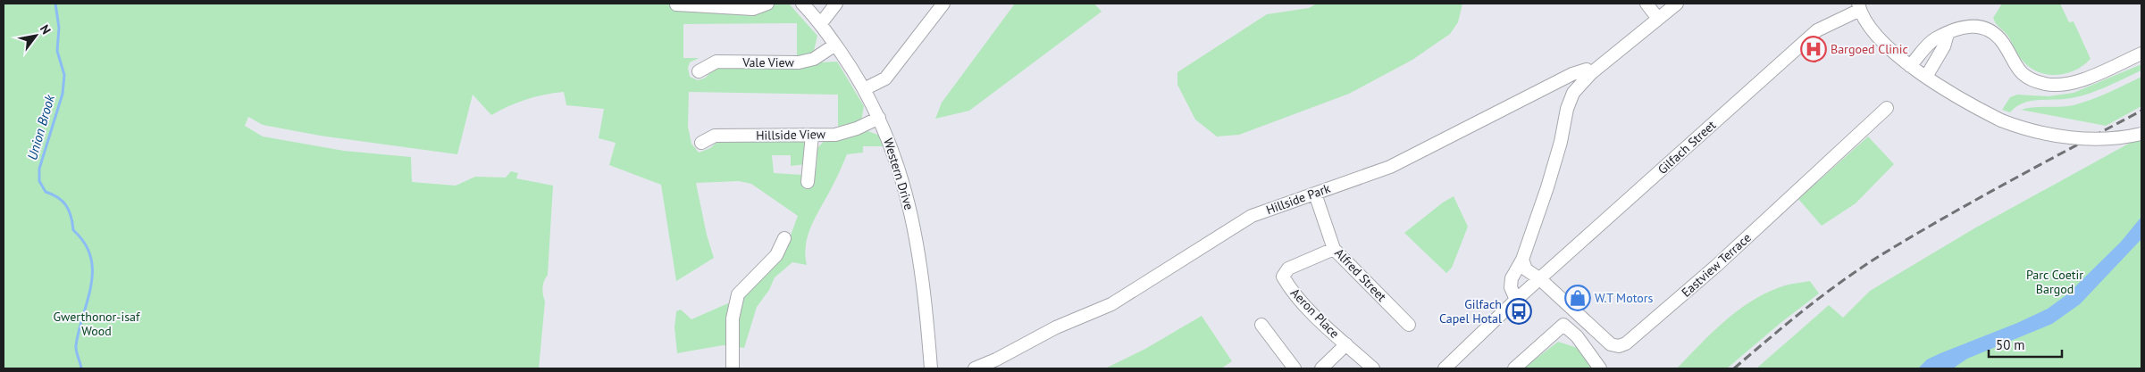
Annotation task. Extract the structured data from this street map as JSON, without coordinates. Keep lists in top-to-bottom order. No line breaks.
{"streets":{"street":["Vale View","Hillside View","Gilfach Street","Western Drive","Hillside Park","Eastview Terrace","Alfred Street","Aeron Place"]},"crossings":[["Vale View","Western Drive"],["Hillside View","Western Drive"],["Gilfach Street","Eastview Terrace"],["Hillside Park","Alfred Street"],["Alfred Street","Aeron Place"]],"water":["Union Brook"],"parks":["Parc Coetir Bargod","Gwerthonor-isaf Wood"],"places":{"hospital":["Bargoed Clinic"],"shop":["W.T Motors"],"bus stop":["Gilfach Capel Hotal"]},"scale_bar":"50 m","north":"top right"}
